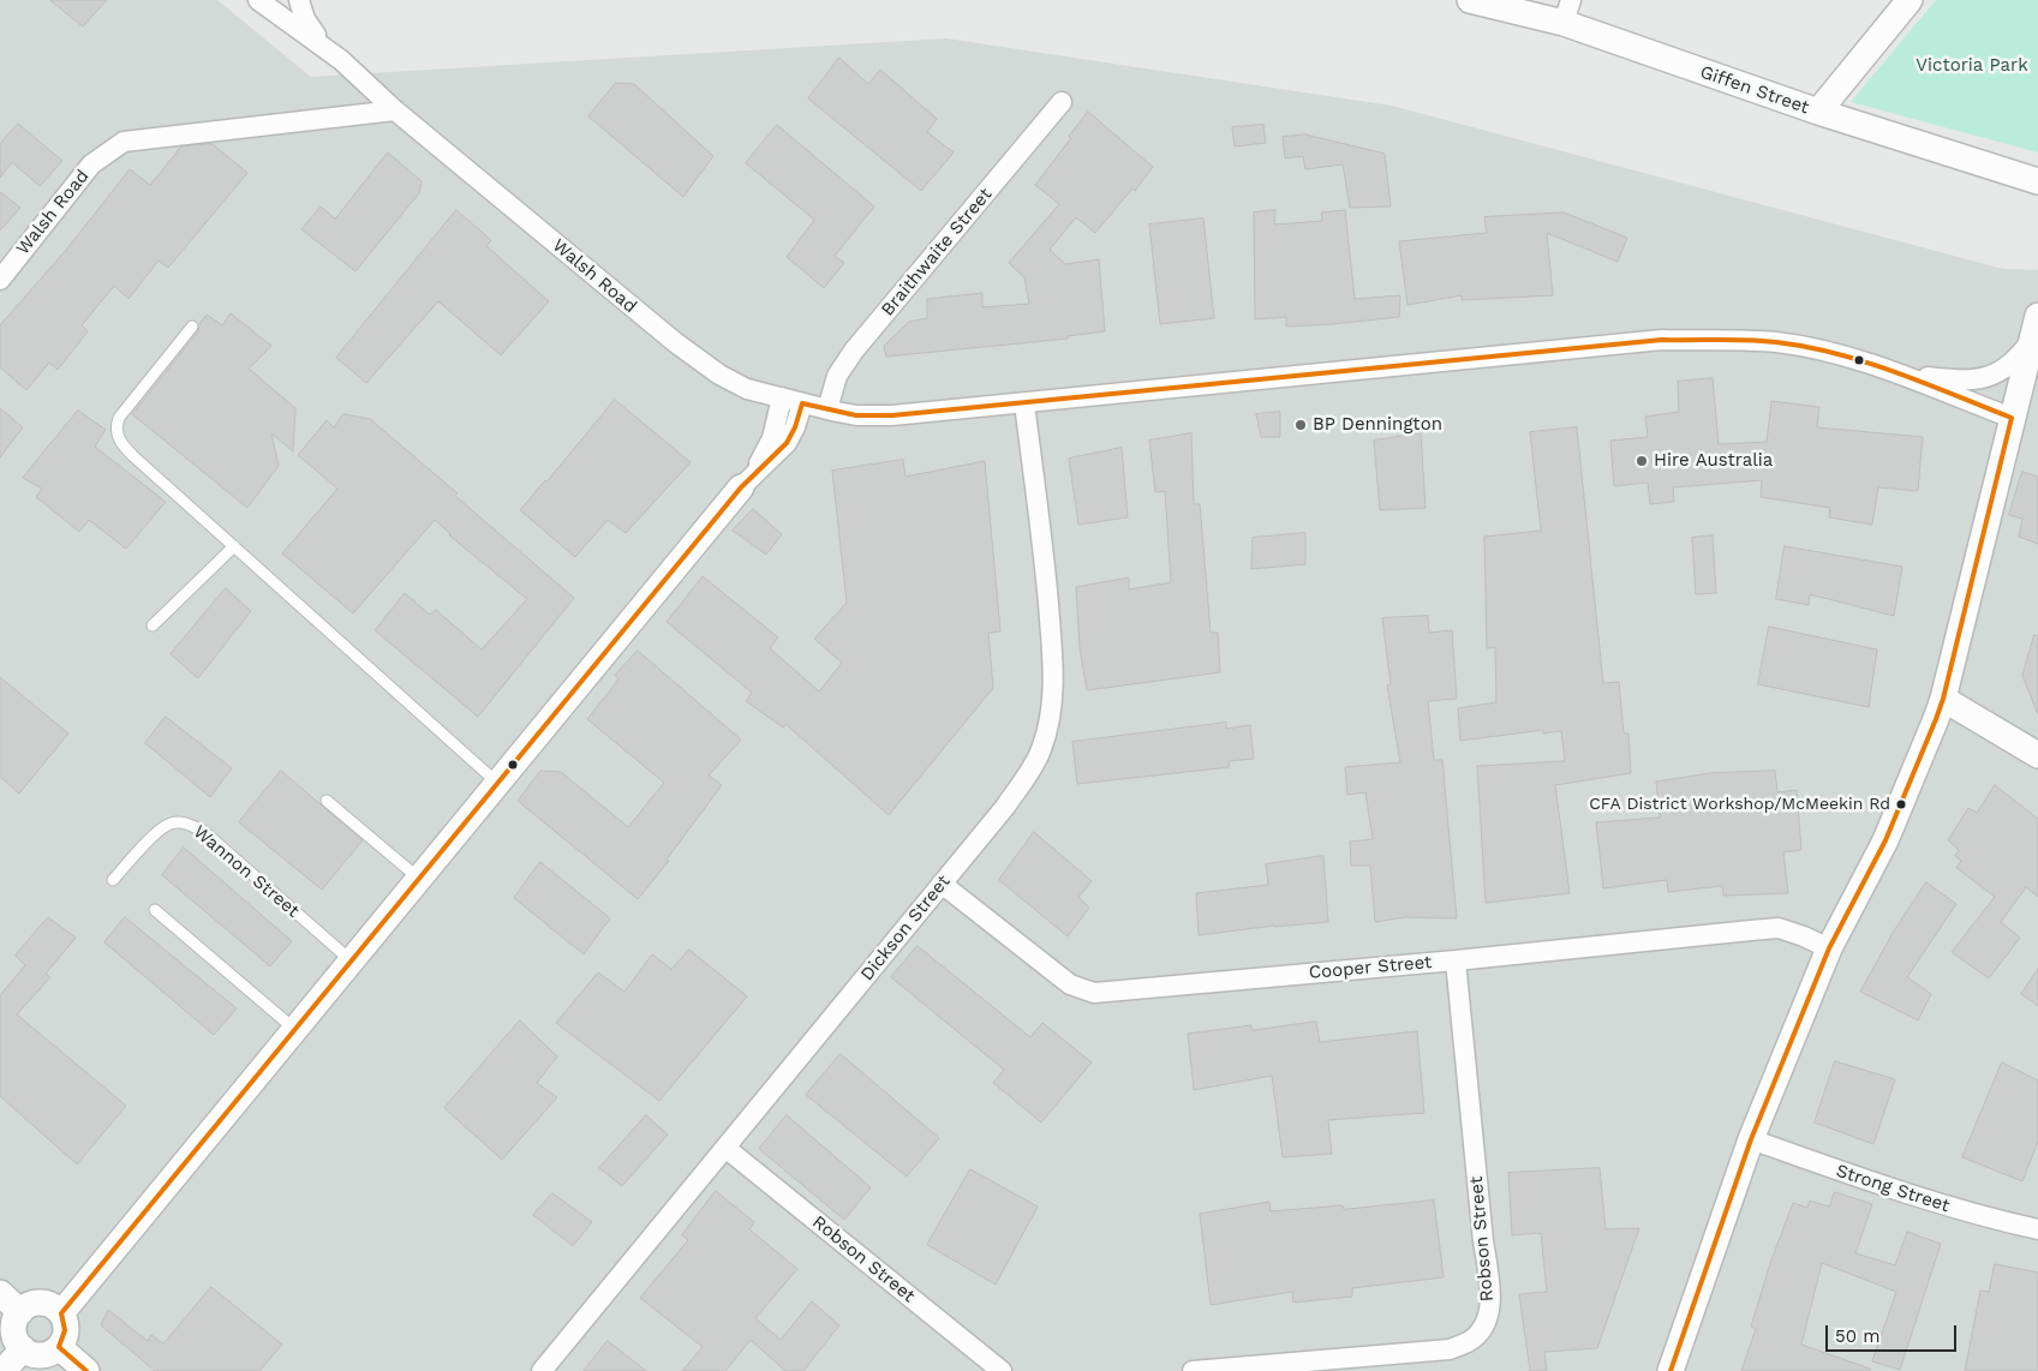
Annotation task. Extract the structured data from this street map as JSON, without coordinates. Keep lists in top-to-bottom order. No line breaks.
{"streets":{"street":["Giffen Street","Walsh Road","Braithwaite Street","Dickson Street","Cooper Street","Strong Street","Robson Street"],"lane":["Wannon Street"]},"crossings":[["Walsh Road","Braithwaite Street"],["Walsh Road","Dickson Street"],["Braithwaite Street","Wannon Street"],["Dickson Street","Cooper Street"],["Dickson Street","Robson Street"],["Cooper Street","Robson Street"]],"parks":["Victoria Park"],"places":["BP Dennington","Hire Australia","CFA District Workshop/McMeekin Rd"],"scale_bar":"50 m"}
